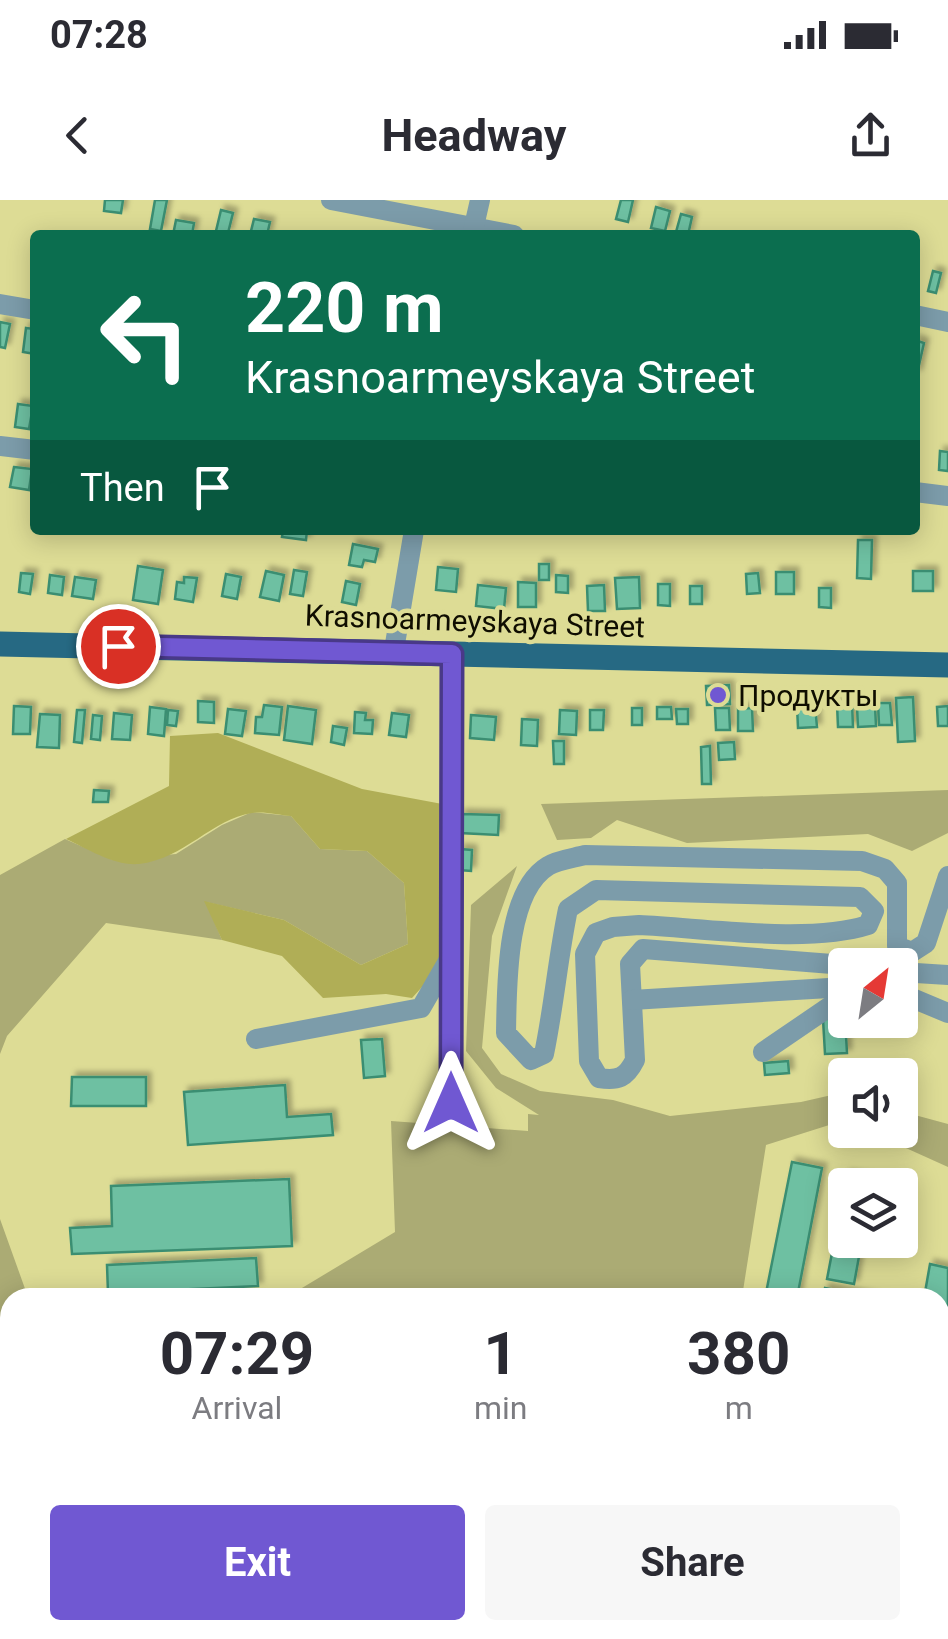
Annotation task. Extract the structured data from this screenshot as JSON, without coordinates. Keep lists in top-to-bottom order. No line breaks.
{"streets":{"main road":["Krasnoarmeyskaya Street"]},"places":["Продукты"],"north":"top right","page":{"status":"07:28","header":"Headway","turn":["220 m","Krasnoarmeyskaya Street"],"then":"Then","eta":["07:29","Arrival","1","min","380","m"],"buttons":["Exit","Share"]}}
